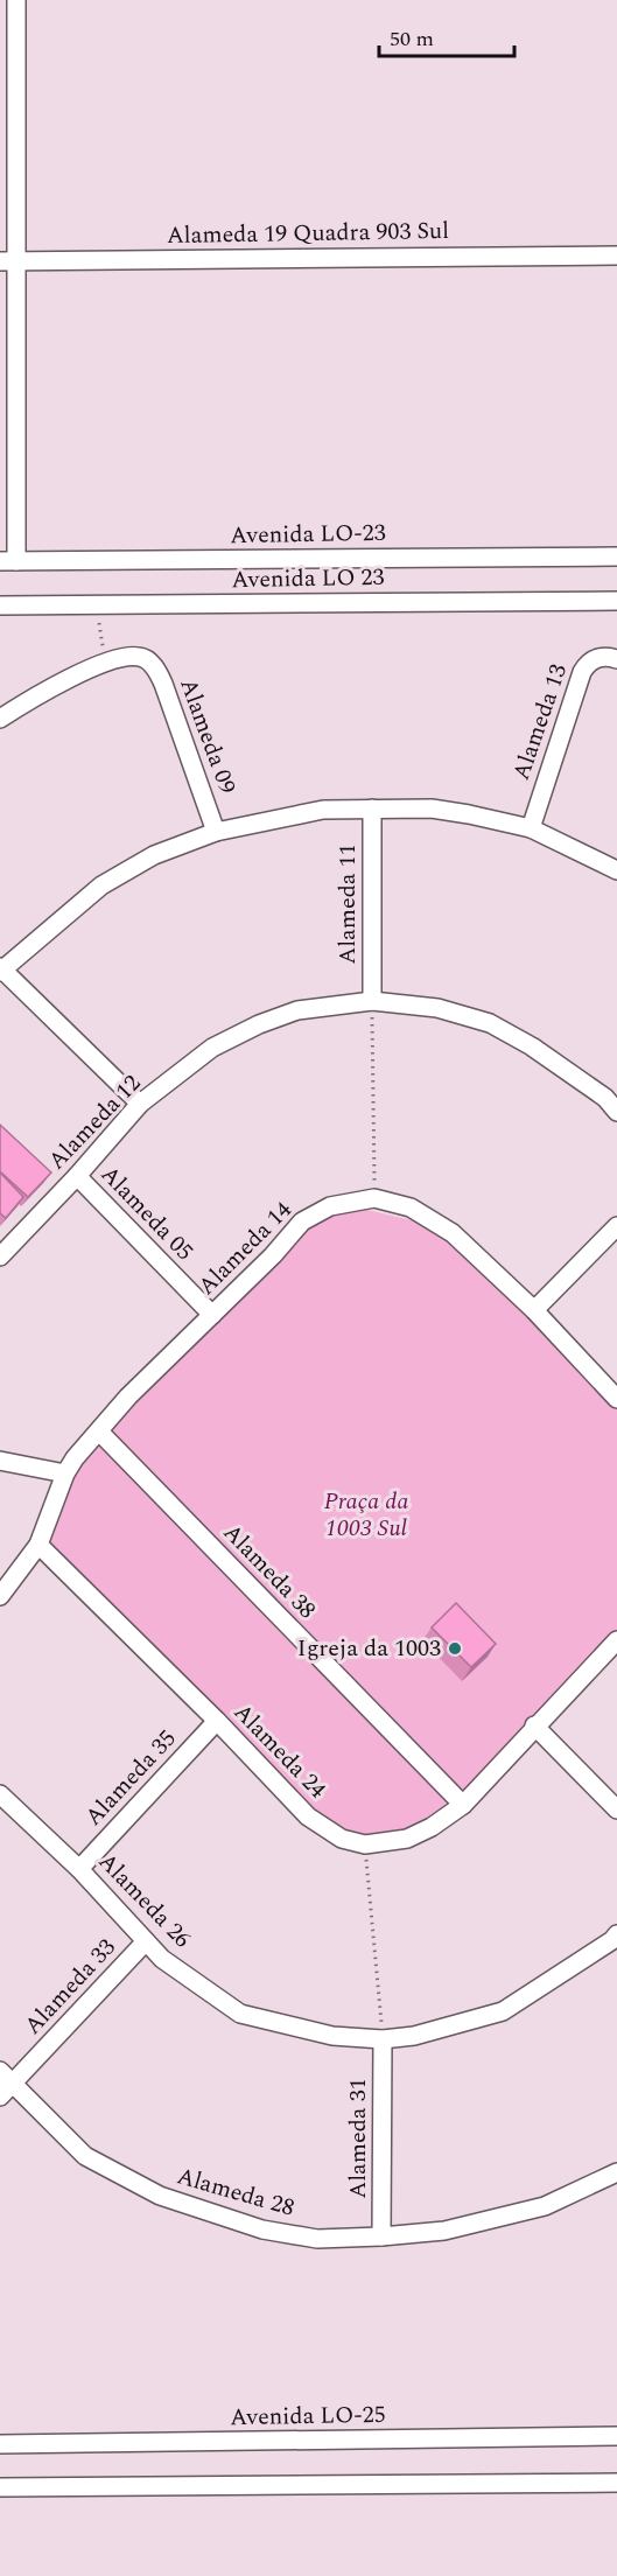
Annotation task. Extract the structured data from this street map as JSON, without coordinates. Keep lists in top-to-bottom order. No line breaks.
{"streets":{"street":["Alameda 19 Quadra 903 Sul","Avenida LO-23","Avenida LO 23","Alameda 13","Alameda 09","Alameda 11","Alameda 12","Alameda 05","Alameda 14","Alameda 38","Alameda 24","Alameda 35","Alameda 26","Alameda 33","Alameda 31","Alameda 28","Avenida LO-25"]},"crossings":[["Alameda 11","Alameda 12"],["Alameda 12","Alameda 05"],["Alameda 05","Alameda 14"],["Alameda 14","Alameda 38"],["Alameda 14","Alameda 24"],["Alameda 38","Alameda 24"],["Alameda 24","Alameda 35"],["Alameda 35","Alameda 26"],["Alameda 26","Alameda 33"],["Alameda 26","Alameda 31"],["Alameda 33","Alameda 28"],["Alameda 31","Alameda 28"]],"parks":["Praça da 1003 Sul"],"places":["Igreja da 1003"],"scale_bar":"50 m"}
